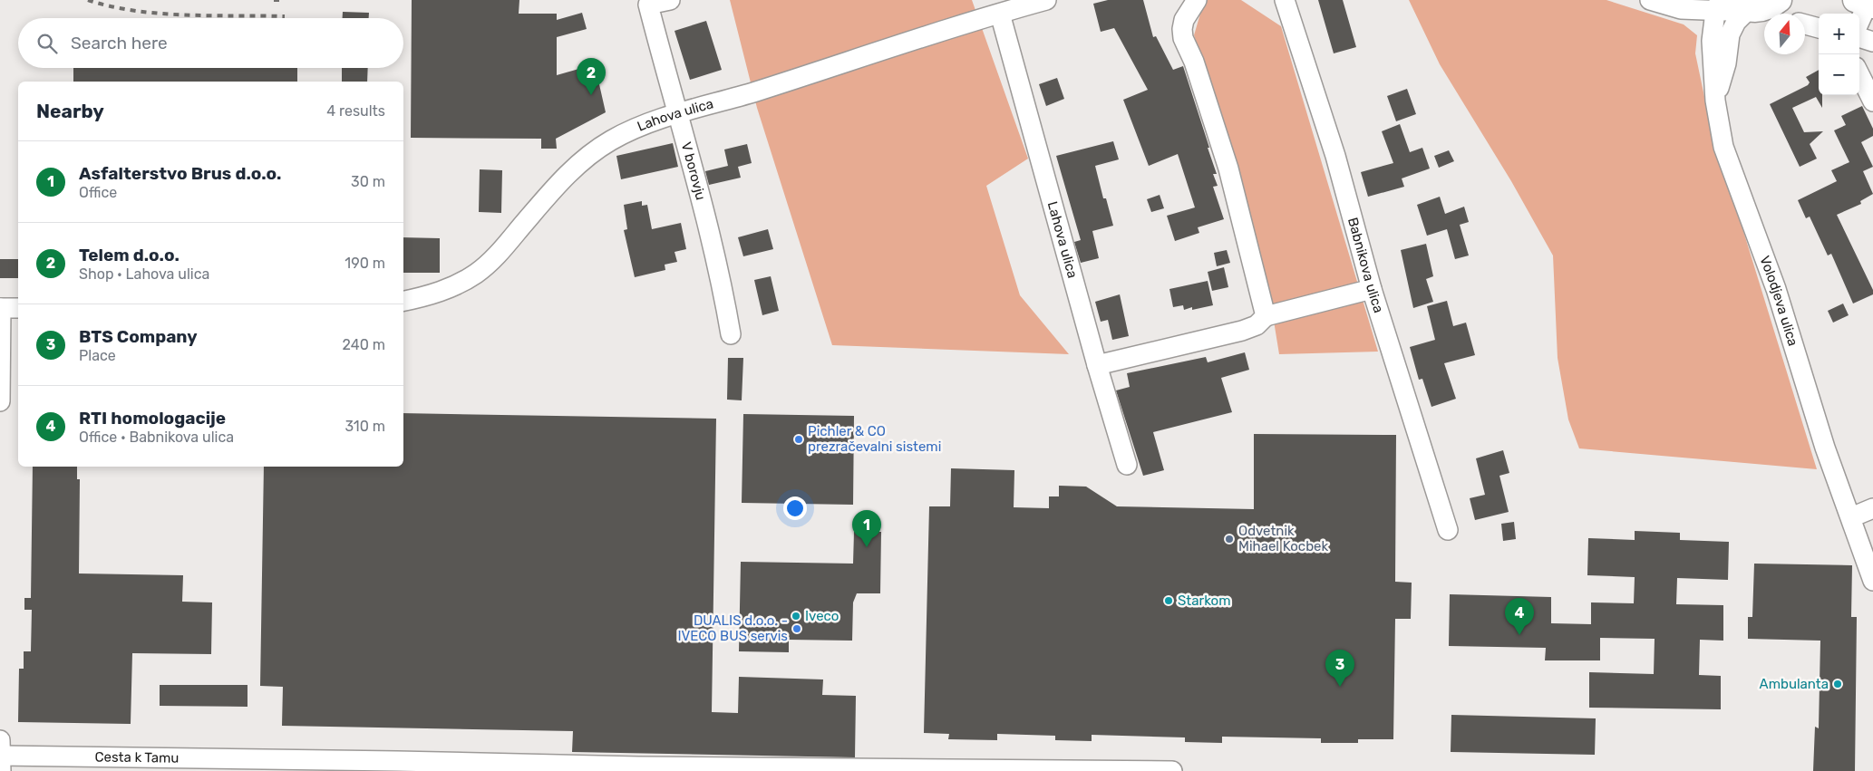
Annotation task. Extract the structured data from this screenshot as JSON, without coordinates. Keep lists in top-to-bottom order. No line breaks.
{"streets":{"street":["Lahova ulica","V borovju","Babnikova ulica","Volodjeva ulica","Cesta k Tamu"]},"crossings":[["Lahova ulica","V borovju"]],"places":["Pichler & CO prezračevalni sistemi","Odvetnik Mihael Kocbek","Starkom","Iveco","DUALIS d.o.o. - IVECO BUS servis","Ambulanta"],"north":"top","page":{"map_buttons":["+","−"],"search":"Search here","pins":["2","1","4","3"],"heading":["Nearby","4 results"],"list":[{"mark":"1","name":"Asfalterstvo Brus d.o.o.","note":"Office","value":"30 m"},{"mark":"2","name":"Telem d.o.o.","note":"Shop · Lahova ulica","value":"190 m"},{"mark":"3","name":"BTS Company","note":"Place","value":"240 m"},{"mark":"4","name":"RTI homologacije","note":"Office · Babnikova ulica","value":"310 m"}]}}
